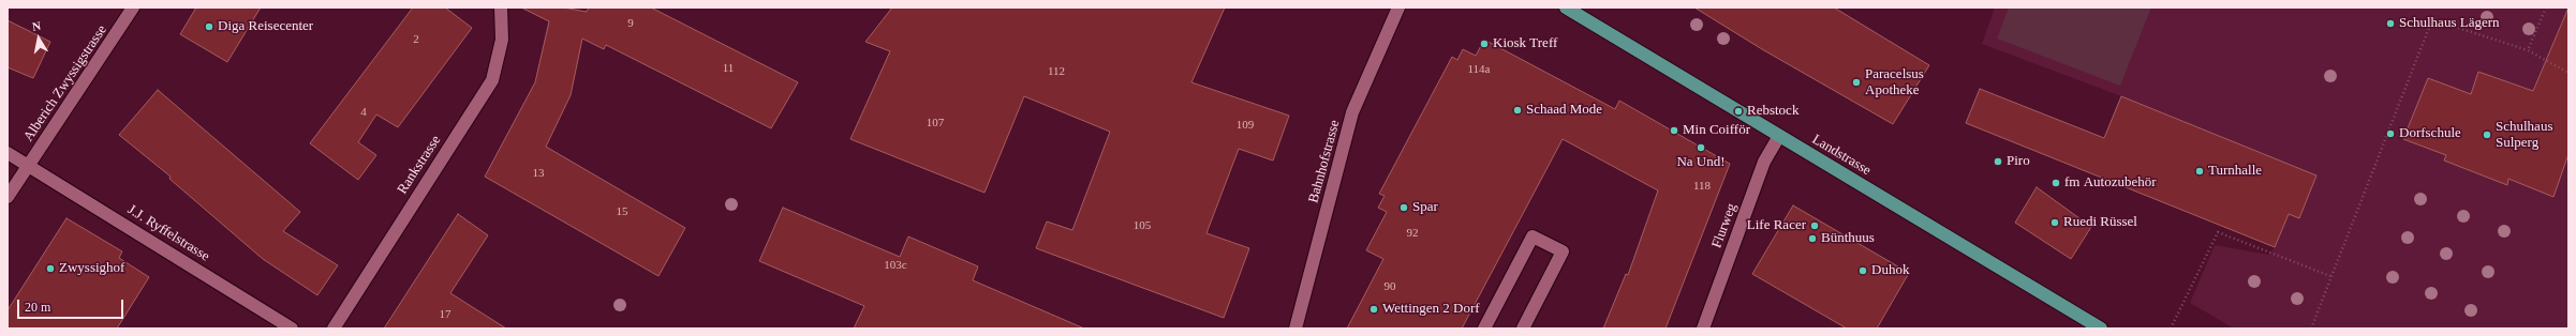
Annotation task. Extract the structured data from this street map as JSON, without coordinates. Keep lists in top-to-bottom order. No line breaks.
{"streets":{"main road":["Landstrasse"],"street":["Alberich Zwyssigstrasse","Bahnhofstrasse","Rankstrasse","Flurweg","J.J. Ryffelstrasse"]},"crossings":[["Alberich Zwyssigstrasse","J.J. Ryffelstrasse"],["Landstrasse","Flurweg"]],"places":["Schulhaus Lägern","Diga Reisecenter","Kiosk Treff","Paracelsus Apotheke","Schaad Mode","Rebstock","Min Coifför","Dorfschule","Schulhaus Sulperg","Na Und!","Piro","Turnhalle","fm Autozubehör","Spar","Ruedi Rüssel","Life Racer","Bünthuus","Zwyssighof","Duhok","Wettingen 2 Dorf"],"house_numbers":["9","2","11","114a","112","4","107","109","13","118","15","105","92","103c","90","17"],"scale_bar":"20 m","north":"top"}
